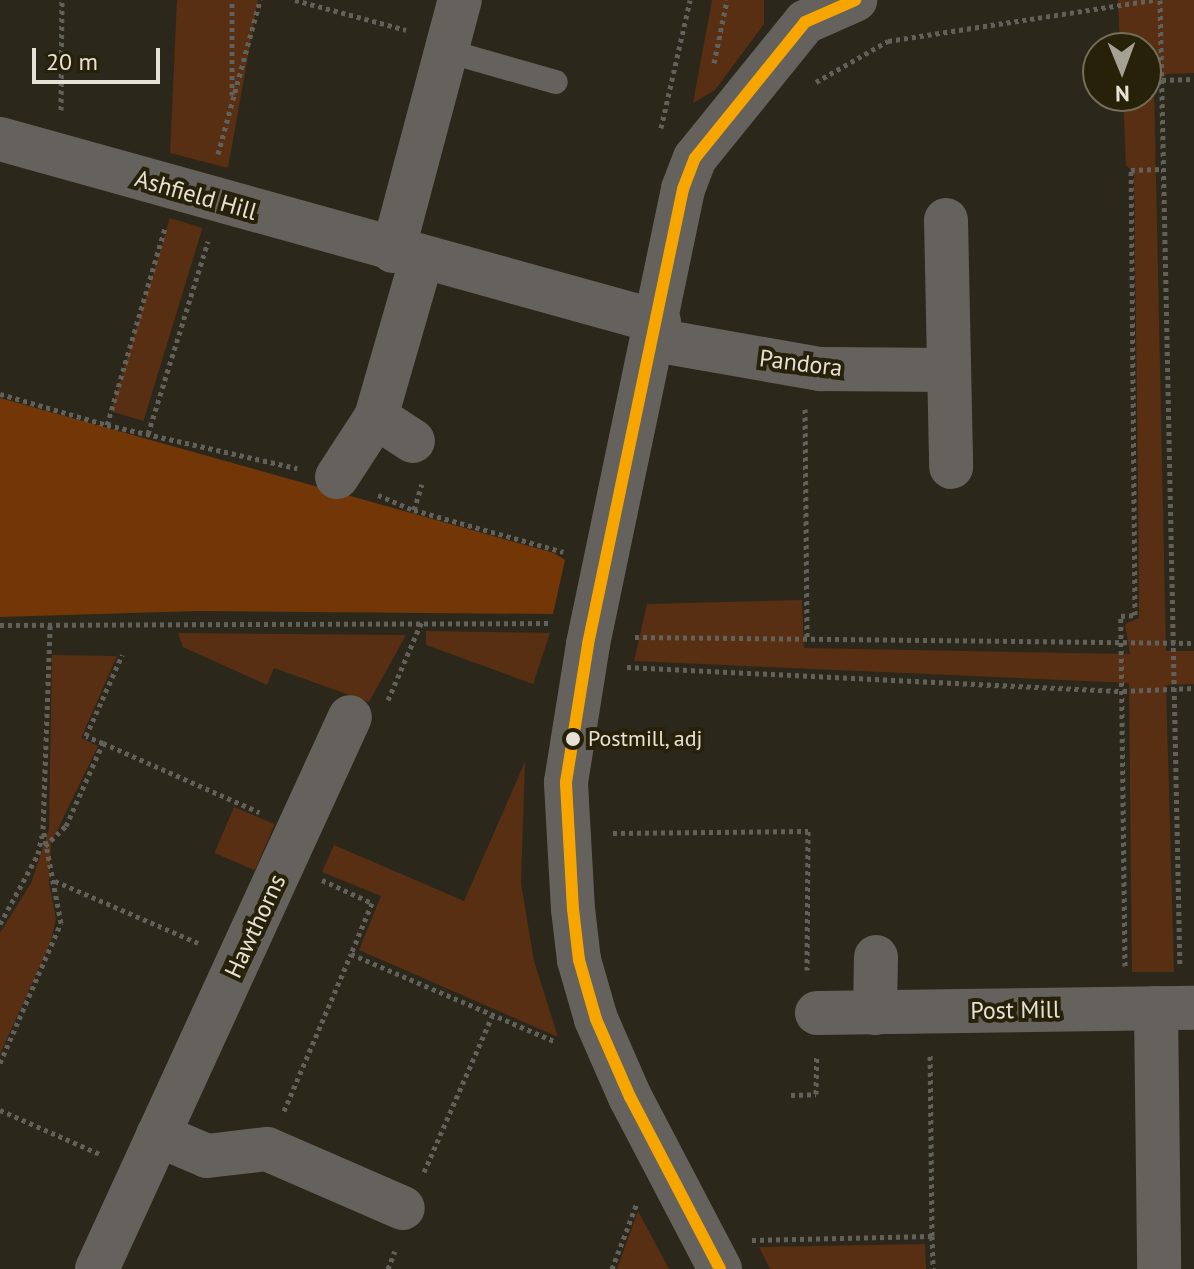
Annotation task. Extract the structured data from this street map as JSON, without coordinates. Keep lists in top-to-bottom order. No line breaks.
{"streets":{"street":["Ashfield Hill","Pandora","Hawthorns","Post Mill"]},"crossings":[["Ashfield Hill","Pandora"]],"places":["Postmill, adj"],"scale_bar":"20 m","north":"bottom"}
